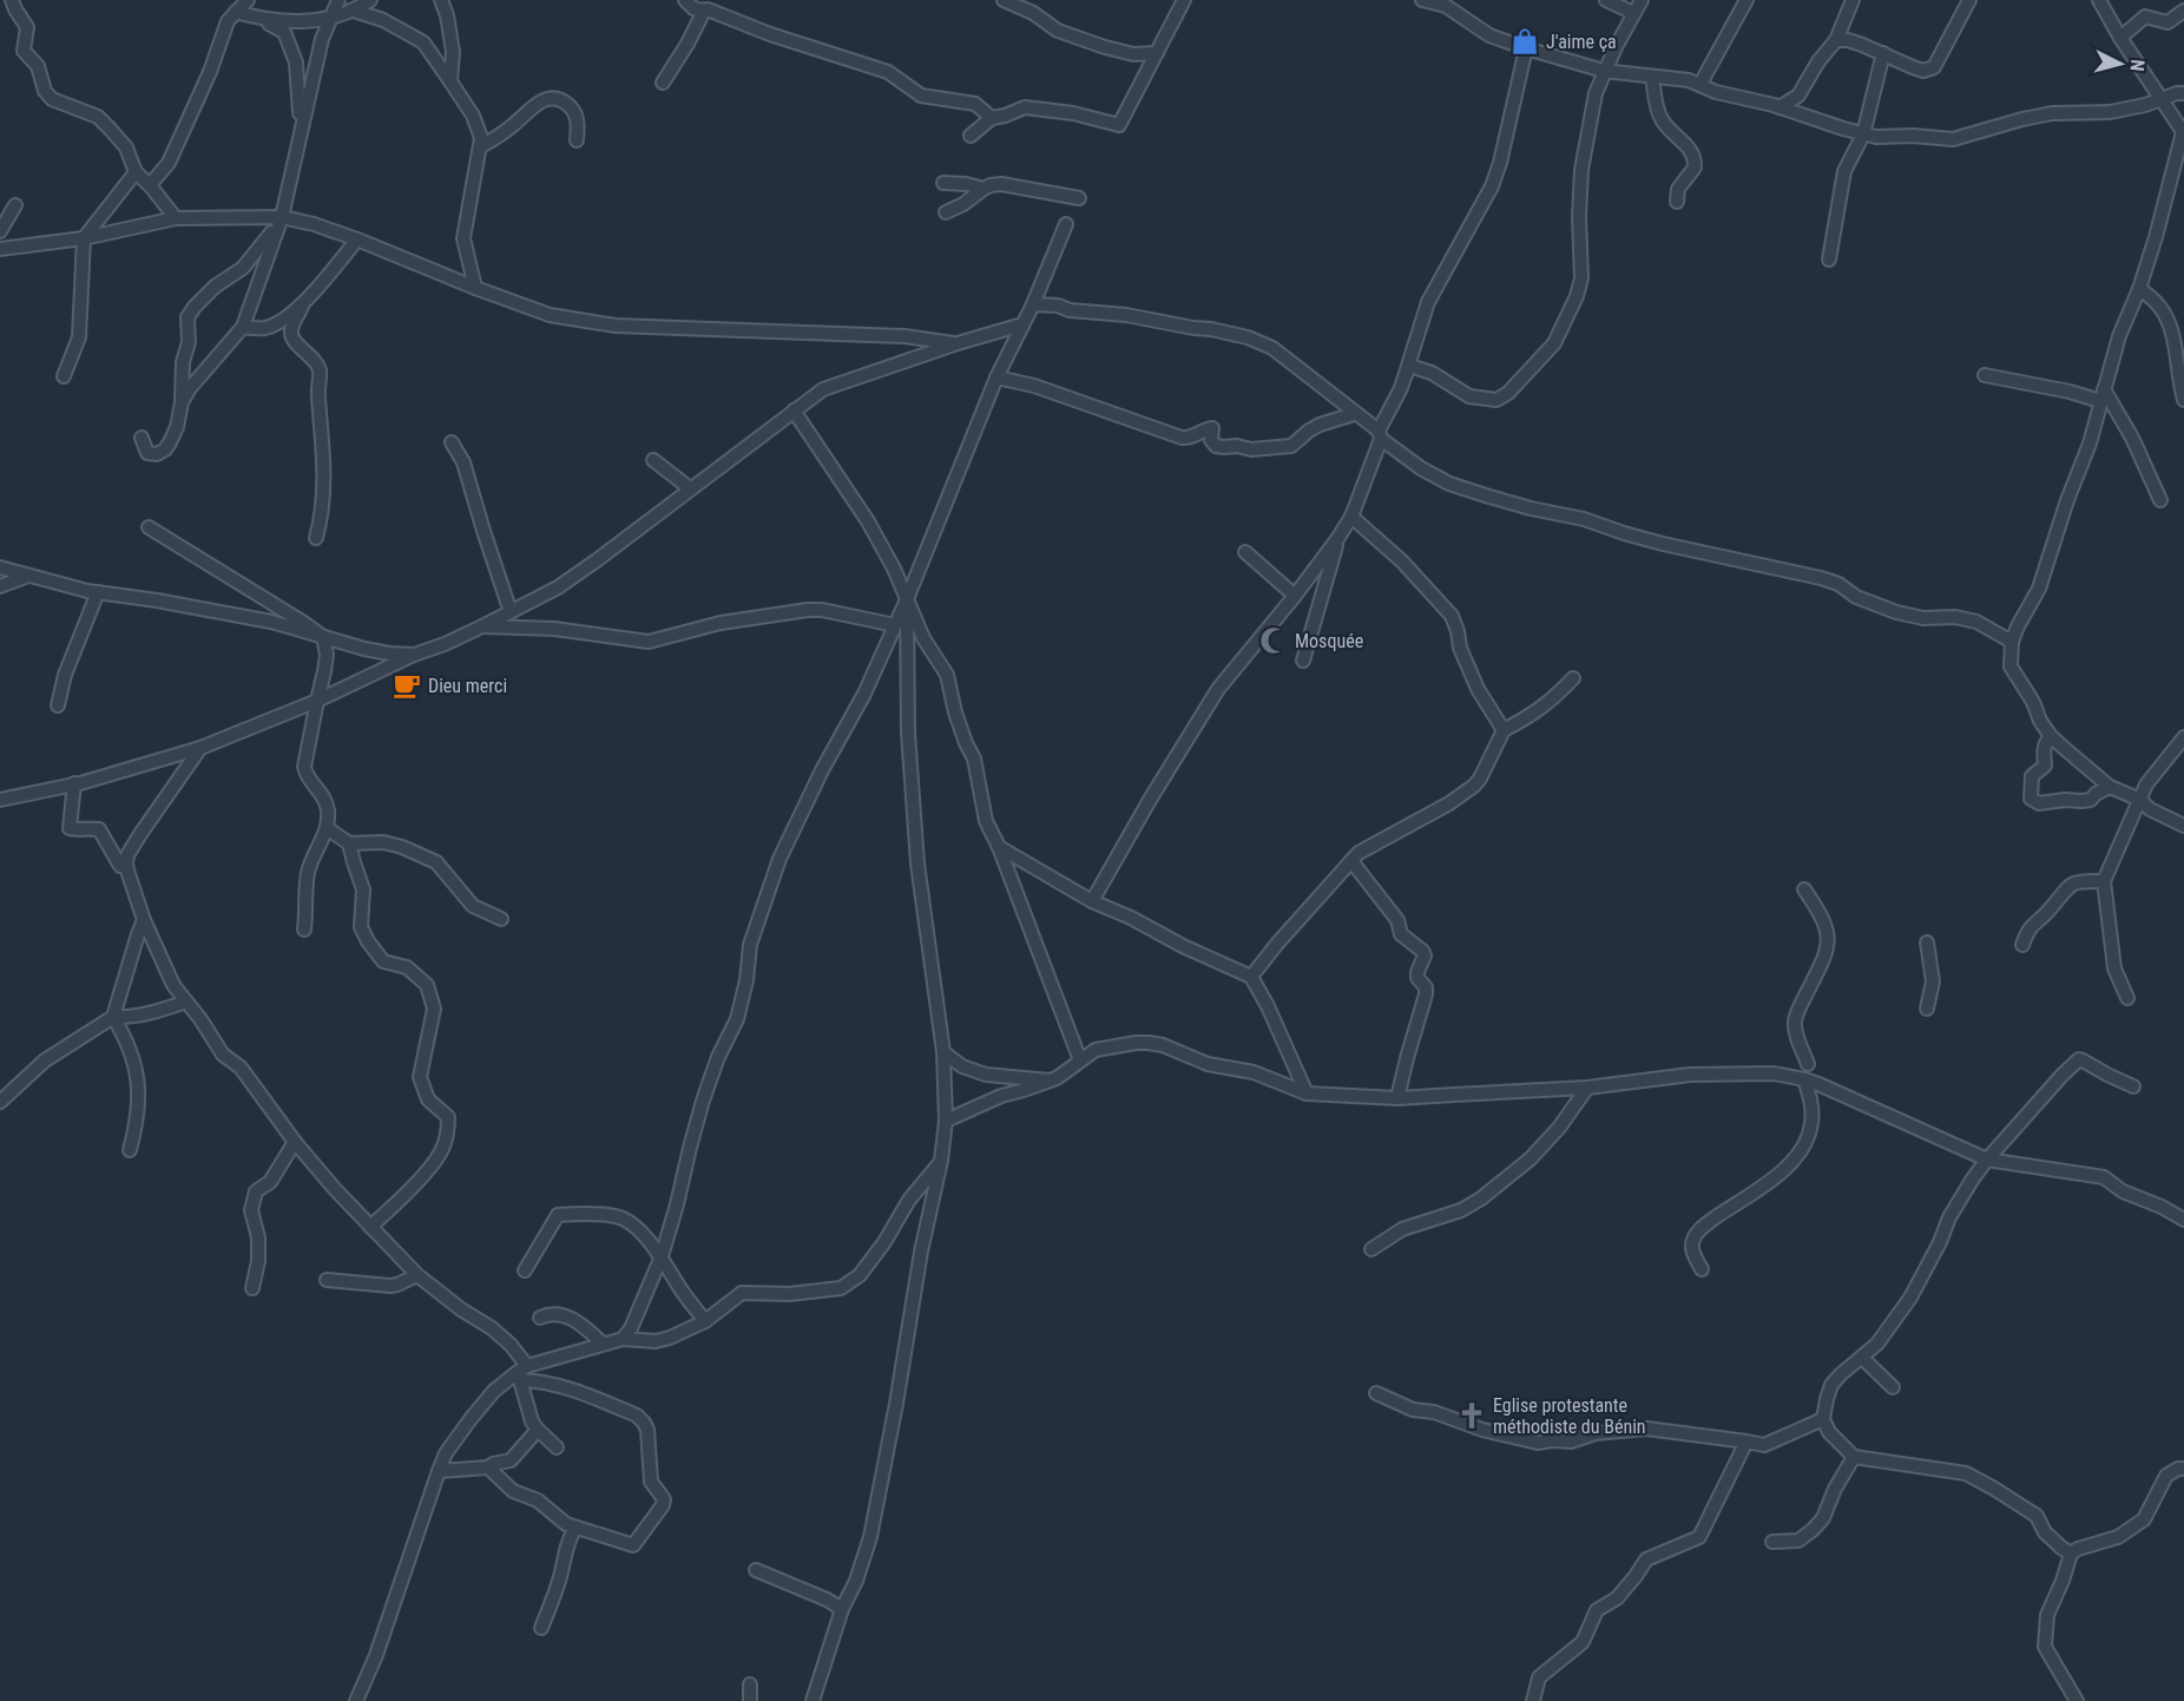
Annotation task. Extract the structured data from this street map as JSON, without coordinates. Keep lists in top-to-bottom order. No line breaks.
{"places":{"shop":["J'aime ça"],"mosque":["Mosquée"],"cafe":["Dieu merci"],"church":["Eglise protestante méthodiste du Bénin"]},"north":"right"}
